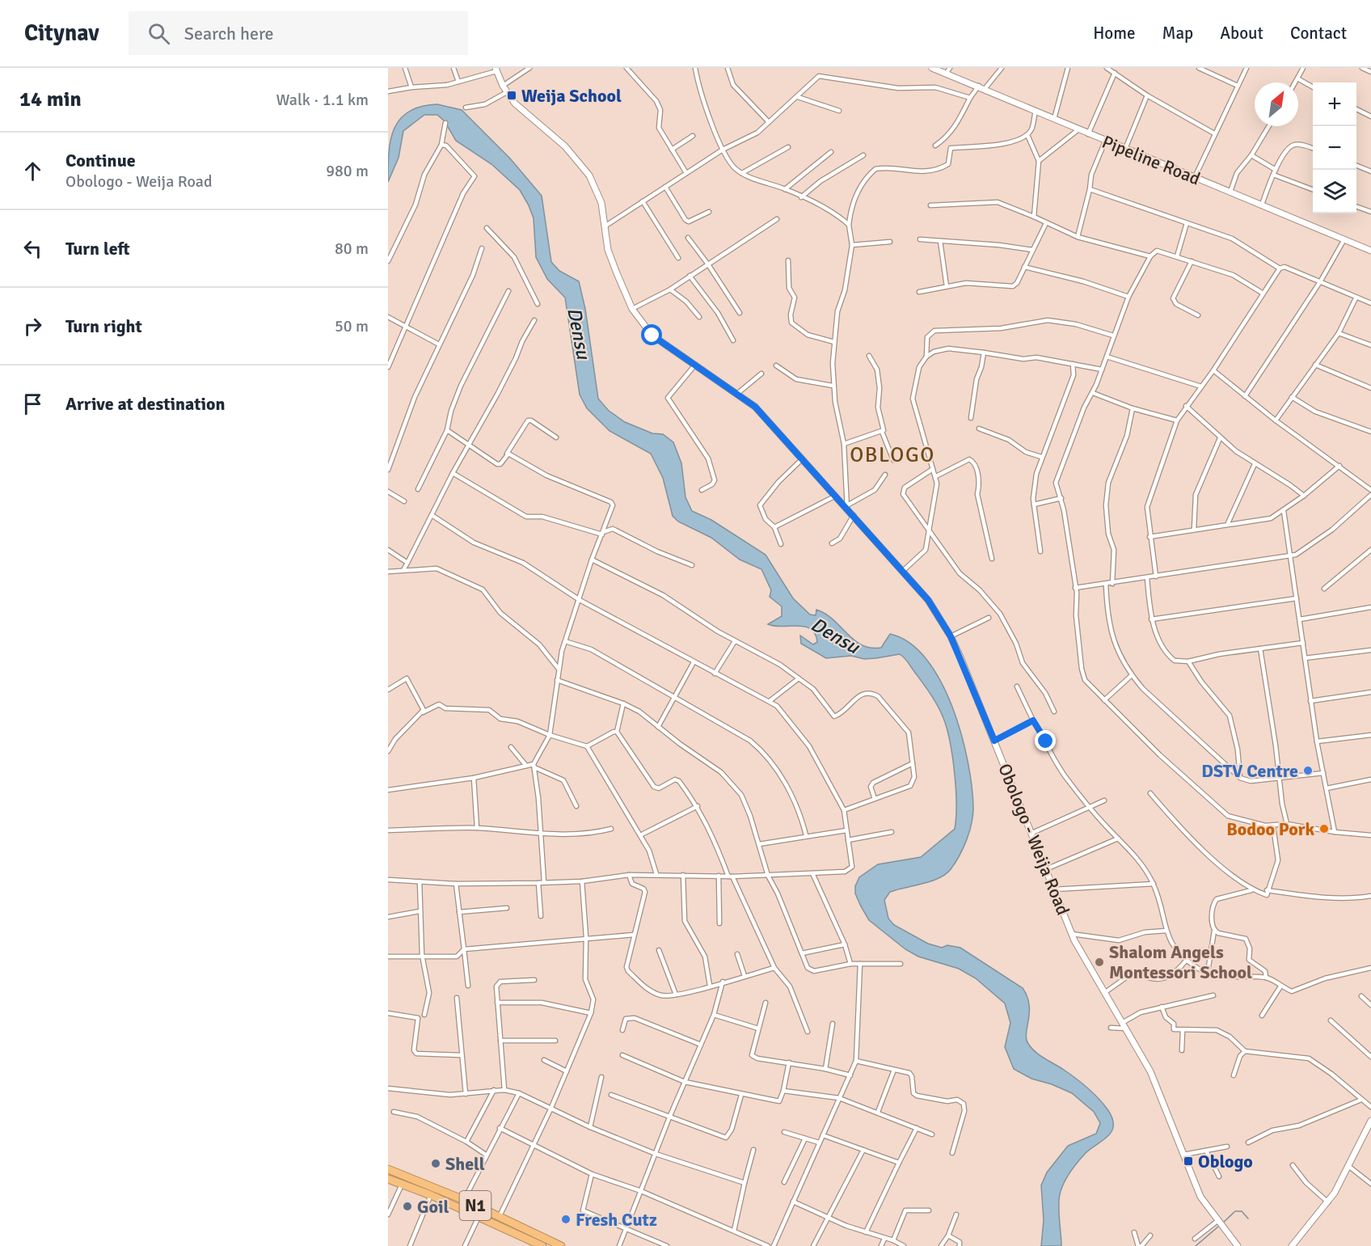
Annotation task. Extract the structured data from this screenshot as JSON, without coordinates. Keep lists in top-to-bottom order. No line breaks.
{"streets":{"highway":["N1"],"street":["Pipeline Road","Obologo - Weija Road"]},"districts":["OBLOGO"],"water":["Densu"],"places":{"transit":["Weija School","Oblogo"],"other":["DSTV Centre","Bodoo Pork","Shalom Angels Montessori School","Shell","Goil","Fresh Cutz"]},"north":"top right","page":{"header":"Citynav","search":"Search here","nav":["Home","Map","About","Contact"],"heading":["14 min","Walk · 1.1 km"],"map_buttons":["+","−"],"list":[["Continue","Obologo - Weija Road","980 m"],["Turn left","80 m"],["Turn right","50 m"],"Arrive at destination"]}}
